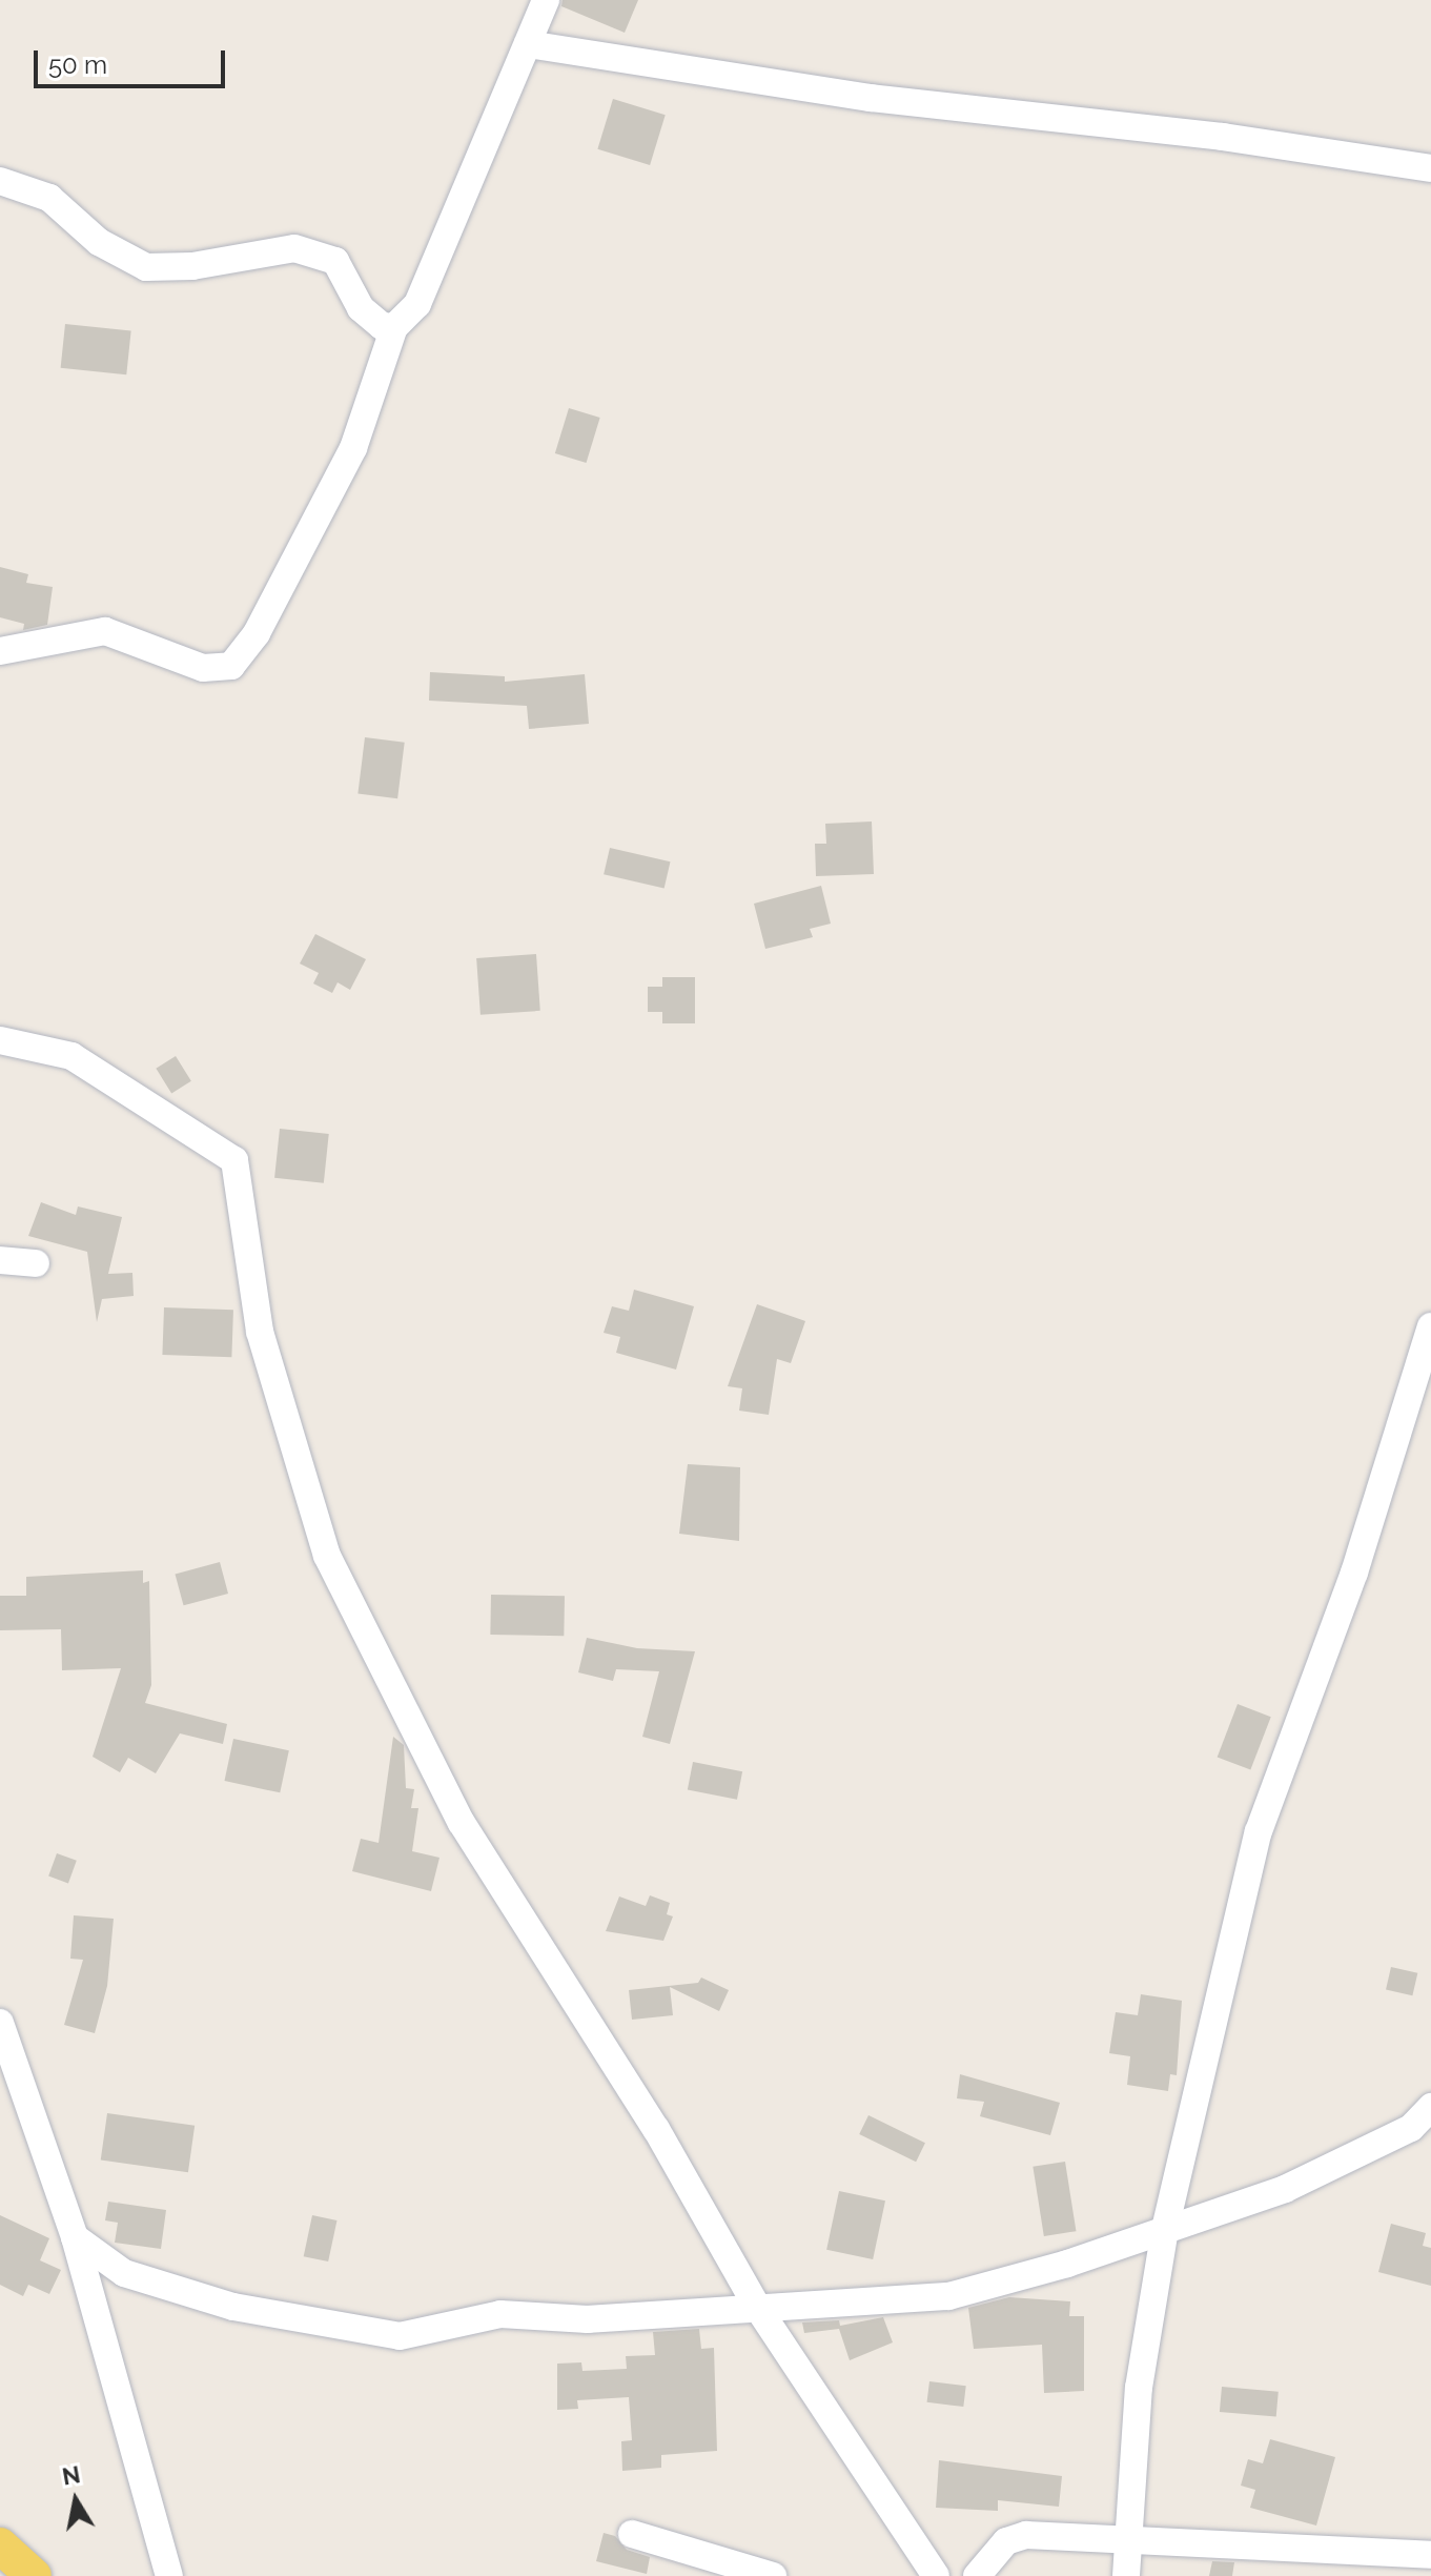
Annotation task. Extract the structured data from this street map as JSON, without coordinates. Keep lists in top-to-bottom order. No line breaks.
{"scale_bar":"50 m","north":"top"}
